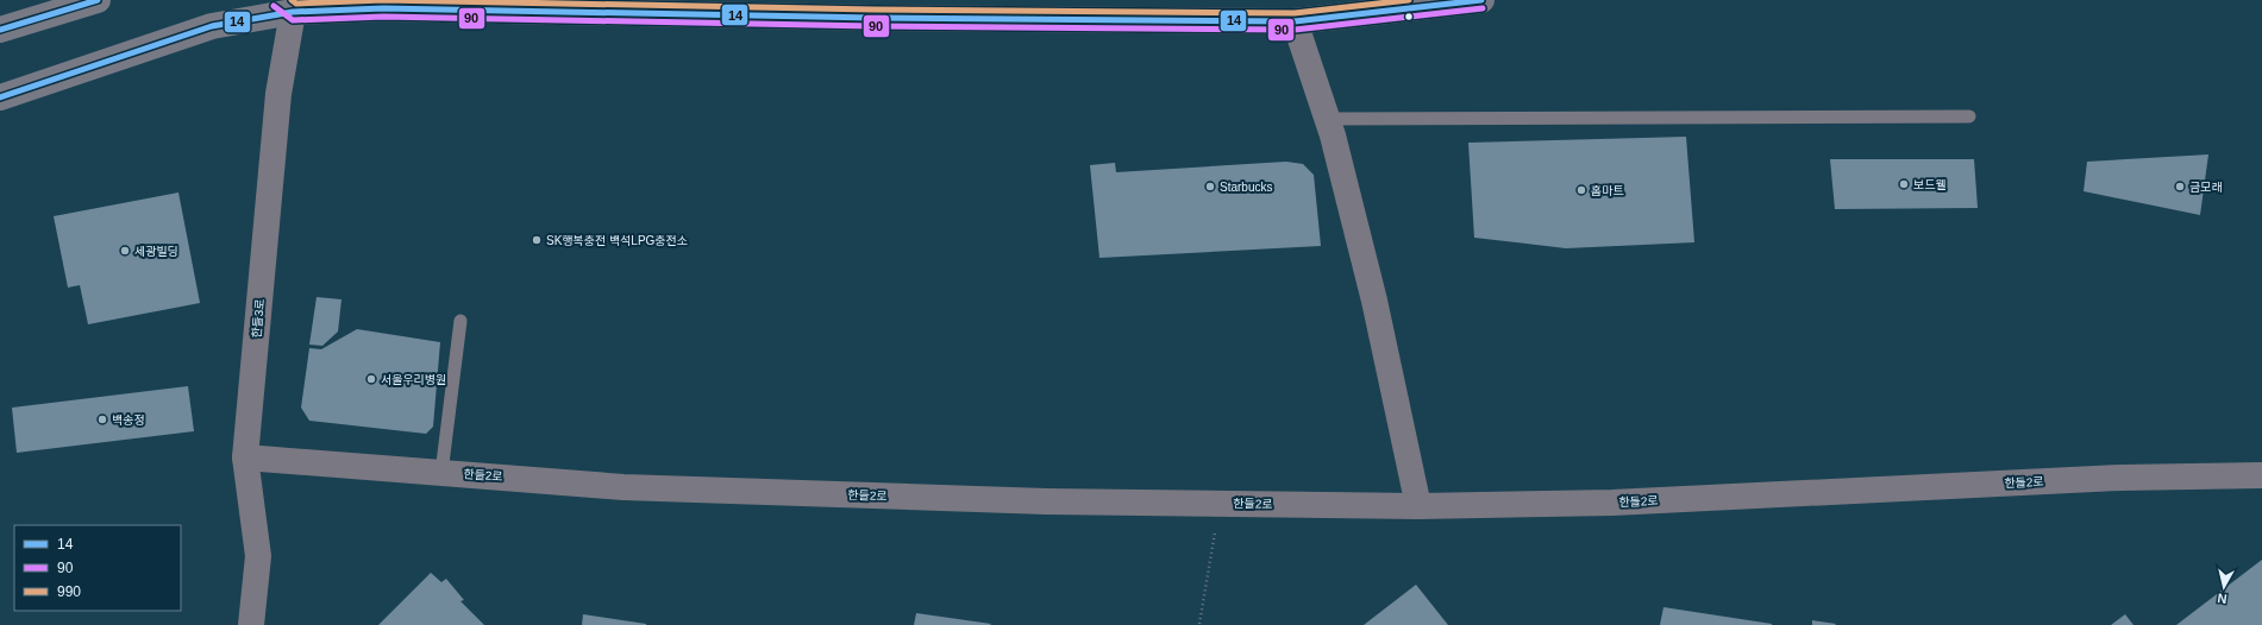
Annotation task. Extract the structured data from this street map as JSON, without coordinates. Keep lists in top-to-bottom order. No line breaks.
{"streets":{"street":["한들3로","한들2로"]},"crossings":[["한들3로","한들2로"]],"places":["보드웰","Starbucks","금모래","홈마트","SK행복충전 백석LPG충전소","세광빌딩","서울우리병원","백송정"],"lines":["transit line 14","transit line 990","transit line 90"],"legend":["14","90","990"],"north":"bottom"}
